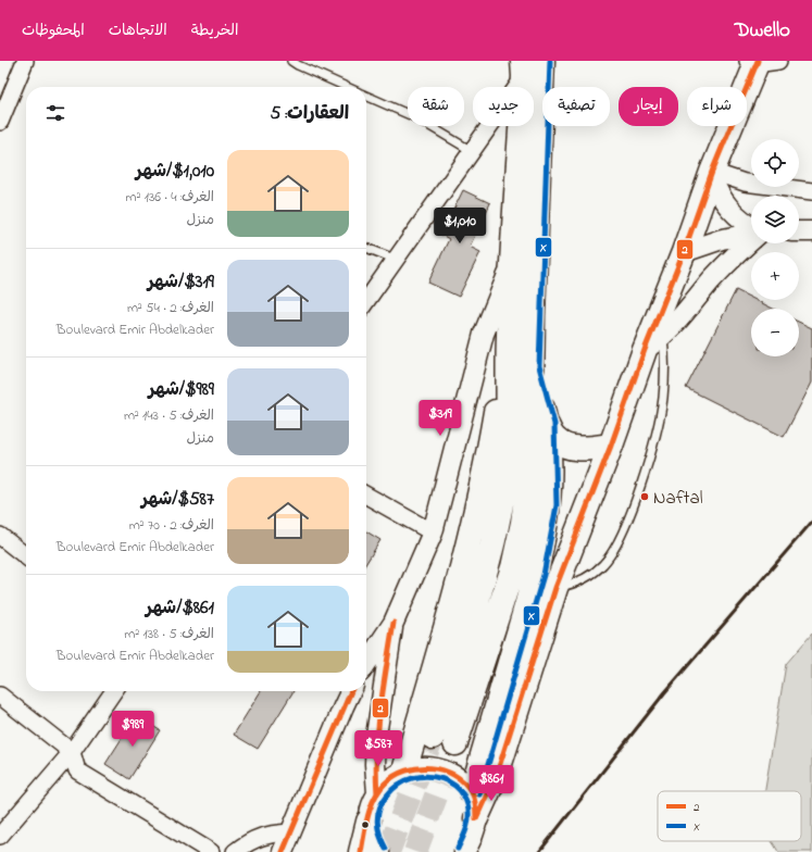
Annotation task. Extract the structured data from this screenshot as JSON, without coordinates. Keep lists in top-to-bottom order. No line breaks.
{"places":["Naftal"],"lines":["transit line 2","transit line X"],"legend":["2","X"],"page":{"header":"Dwello","nav":["الخريطة","الاتجاهات","المحفوظات"],"chip":["شراء","إيجار","تصفية","جديد","شقة"],"heading":"العقارات: 5","map_buttons":["+","−"],"list":[{"name":"$1,010/شهر","note":"الغرف: 4 · 136 m² · منزل"},{"name":"$319/شهر","note":"الغرف: 2 · 54 m² · Boulevard Emir Abdelkader"},{"name":"$989/شهر","note":"الغرف: 5 · 143 m² · منزل"},{"name":"$587/شهر","note":"الغرف: 2 · 70 m² · Boulevard Emir Abdelkader"},{"name":"$861/شهر","note":"الغرف: 5 · 138 m² · Boulevard Emir Abdelkader"}],"price":["$1,010","$319","$989","$587","$861"]}}
